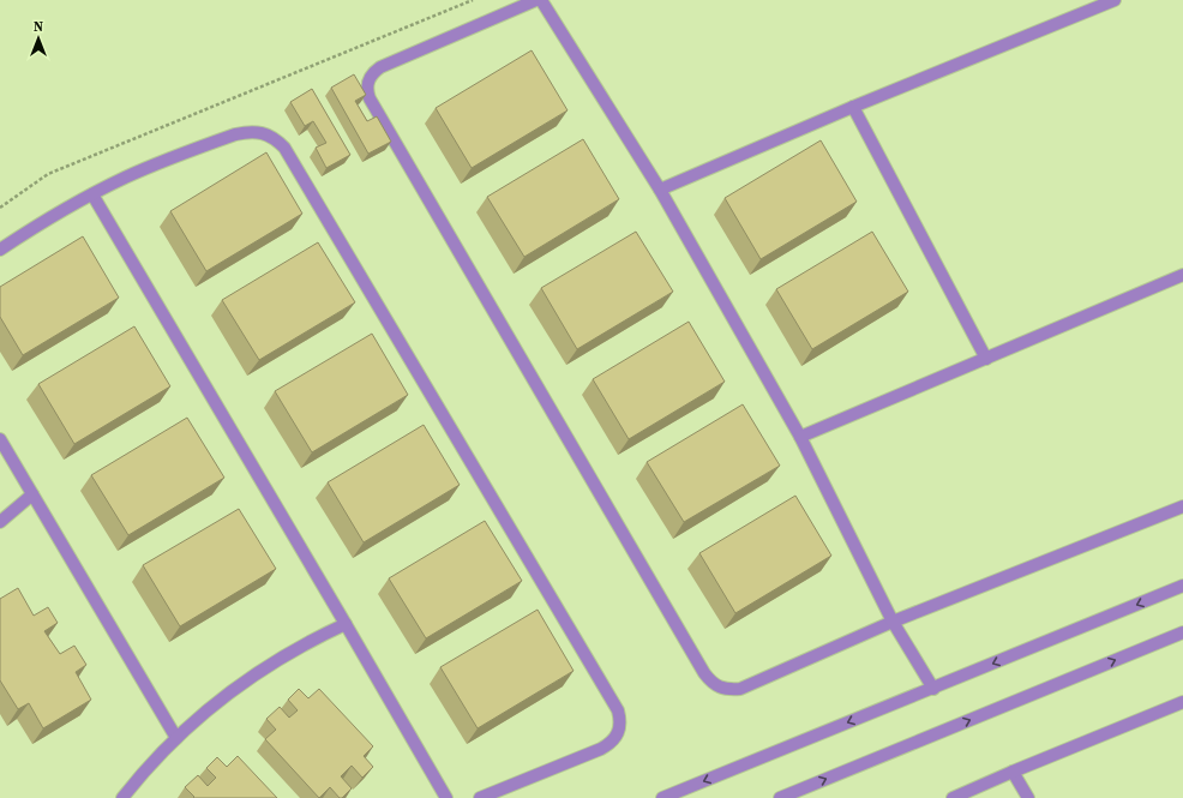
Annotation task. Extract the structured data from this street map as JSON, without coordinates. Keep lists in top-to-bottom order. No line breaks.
{"north":"top"}
